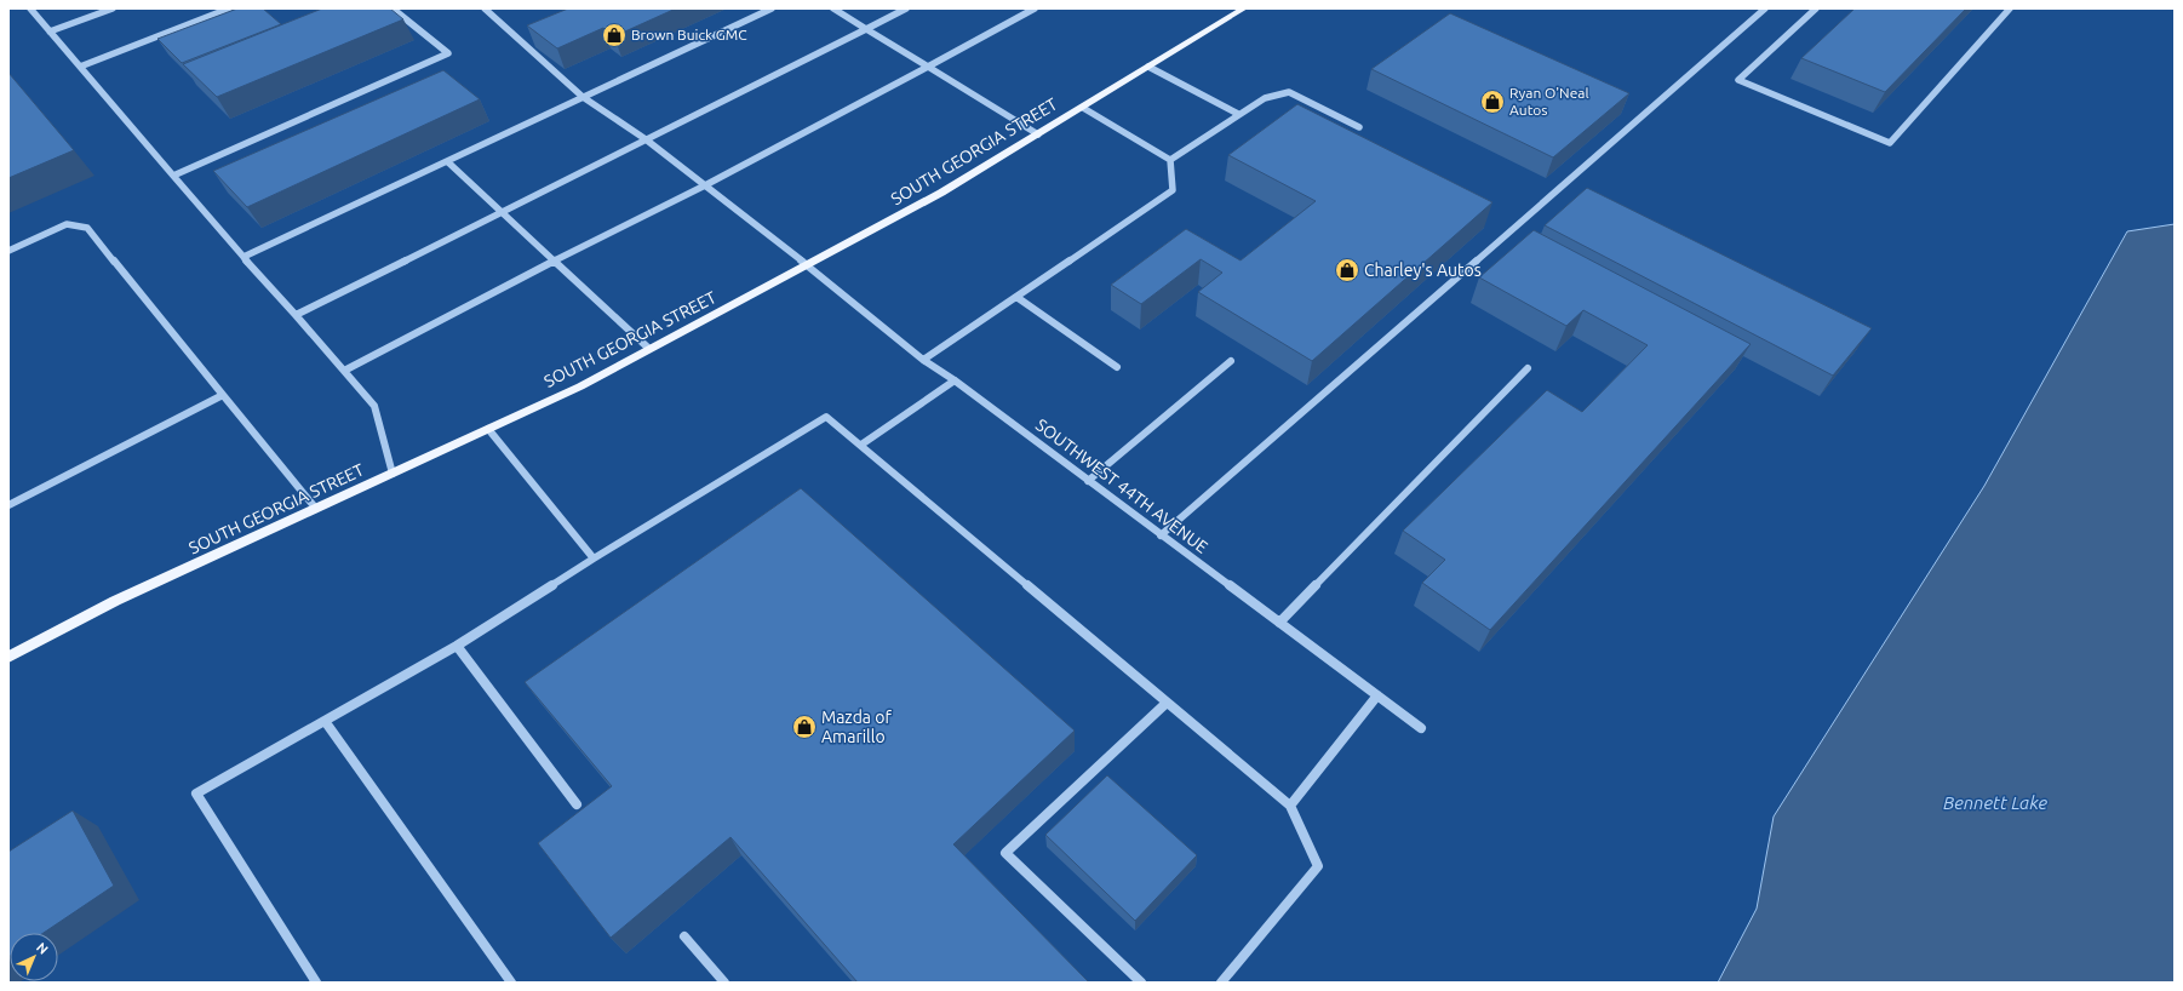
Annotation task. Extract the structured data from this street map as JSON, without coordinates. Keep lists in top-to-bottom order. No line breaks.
{"streets":{"main road":["SOUTH GEORGIA STREET"],"street":["SOUTHWEST 44TH AVENUE"]},"crossings":[["SOUTH GEORGIA STREET","SOUTHWEST 44TH AVENUE"]],"water":["Bennett Lake"],"places":{"shop":["Brown Buick GMC","Ryan O'Neal Autos","Charley's Autos","Mazda of Amarillo"]},"north":"top right"}
